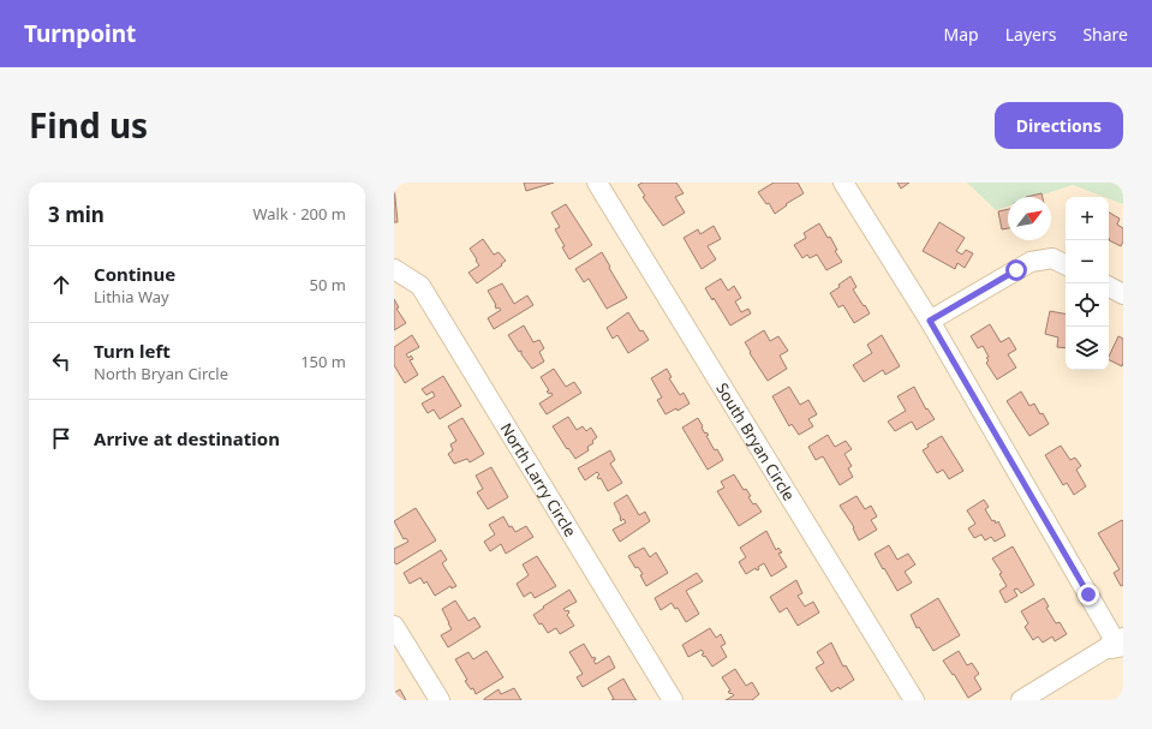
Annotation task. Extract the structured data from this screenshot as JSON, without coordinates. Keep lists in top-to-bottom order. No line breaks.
{"streets":{"street":["South Bryan Circle","North Larry Circle"]},"north":"top right","page":{"header":"Turnpoint","nav":["Map","Layers","Share"],"title":"Find us","buttons":"Directions","heading":["3 min","Walk · 200 m"],"map_buttons":["+","−"],"list":[["Continue","Lithia Way","50 m"],["Turn left","North Bryan Circle","150 m"],"Arrive at destination"]}}
